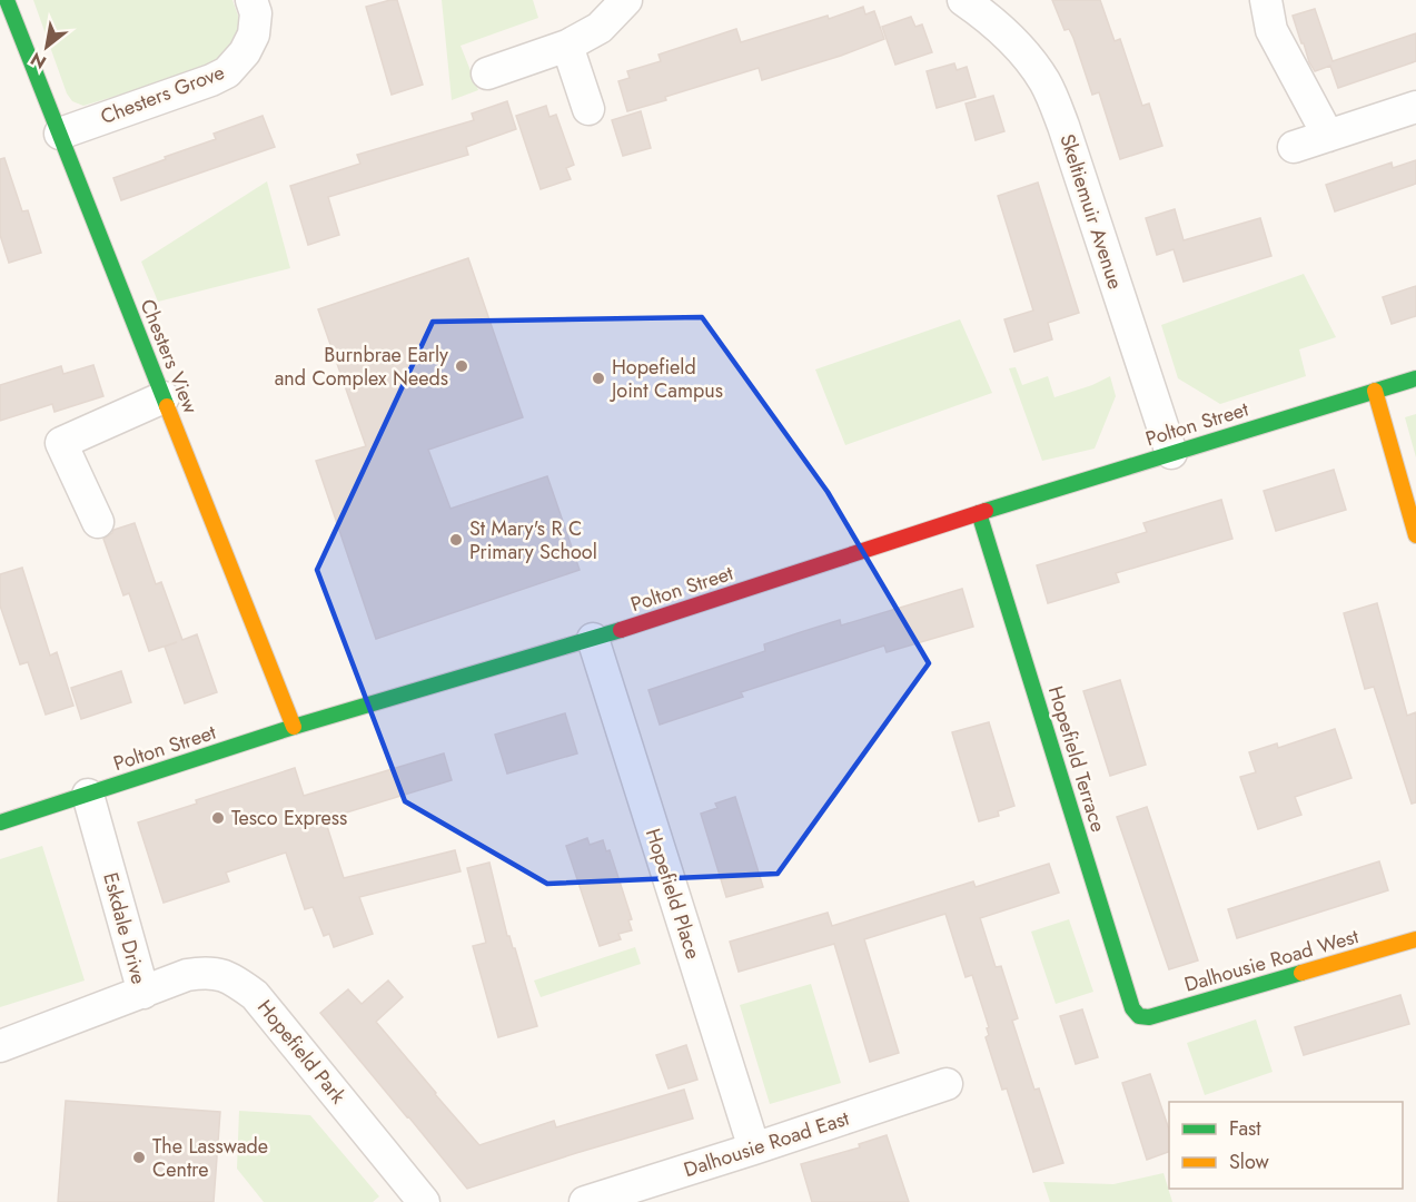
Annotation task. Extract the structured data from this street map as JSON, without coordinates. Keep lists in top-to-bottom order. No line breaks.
{"streets":{"street":["Chesters Grove","Skeltiemuir Avenue","Chesters View","Polton Street","Hopefield Terrace","Hopefield Place","Eskdale Drive","Dalhousie Road West","Hopefield Park","Dalhousie Road East"]},"crossings":[["Chesters Grove","Chesters View"],["Skeltiemuir Avenue","Polton Street"],["Chesters View","Polton Street"],["Polton Street","Hopefield Terrace"],["Polton Street","Hopefield Place"],["Polton Street","Eskdale Drive"],["Hopefield Terrace","Dalhousie Road West"],["Hopefield Place","Dalhousie Road East"],["Eskdale Drive","Hopefield Park"]],"places":["Burnbrae Early and Complex Needs","Hopefield Joint Campus","St Mary's R C Primary School","Tesco Express","The Lasswade Centre"],"legend":["Fast","Slow"],"north":"bottom left"}
